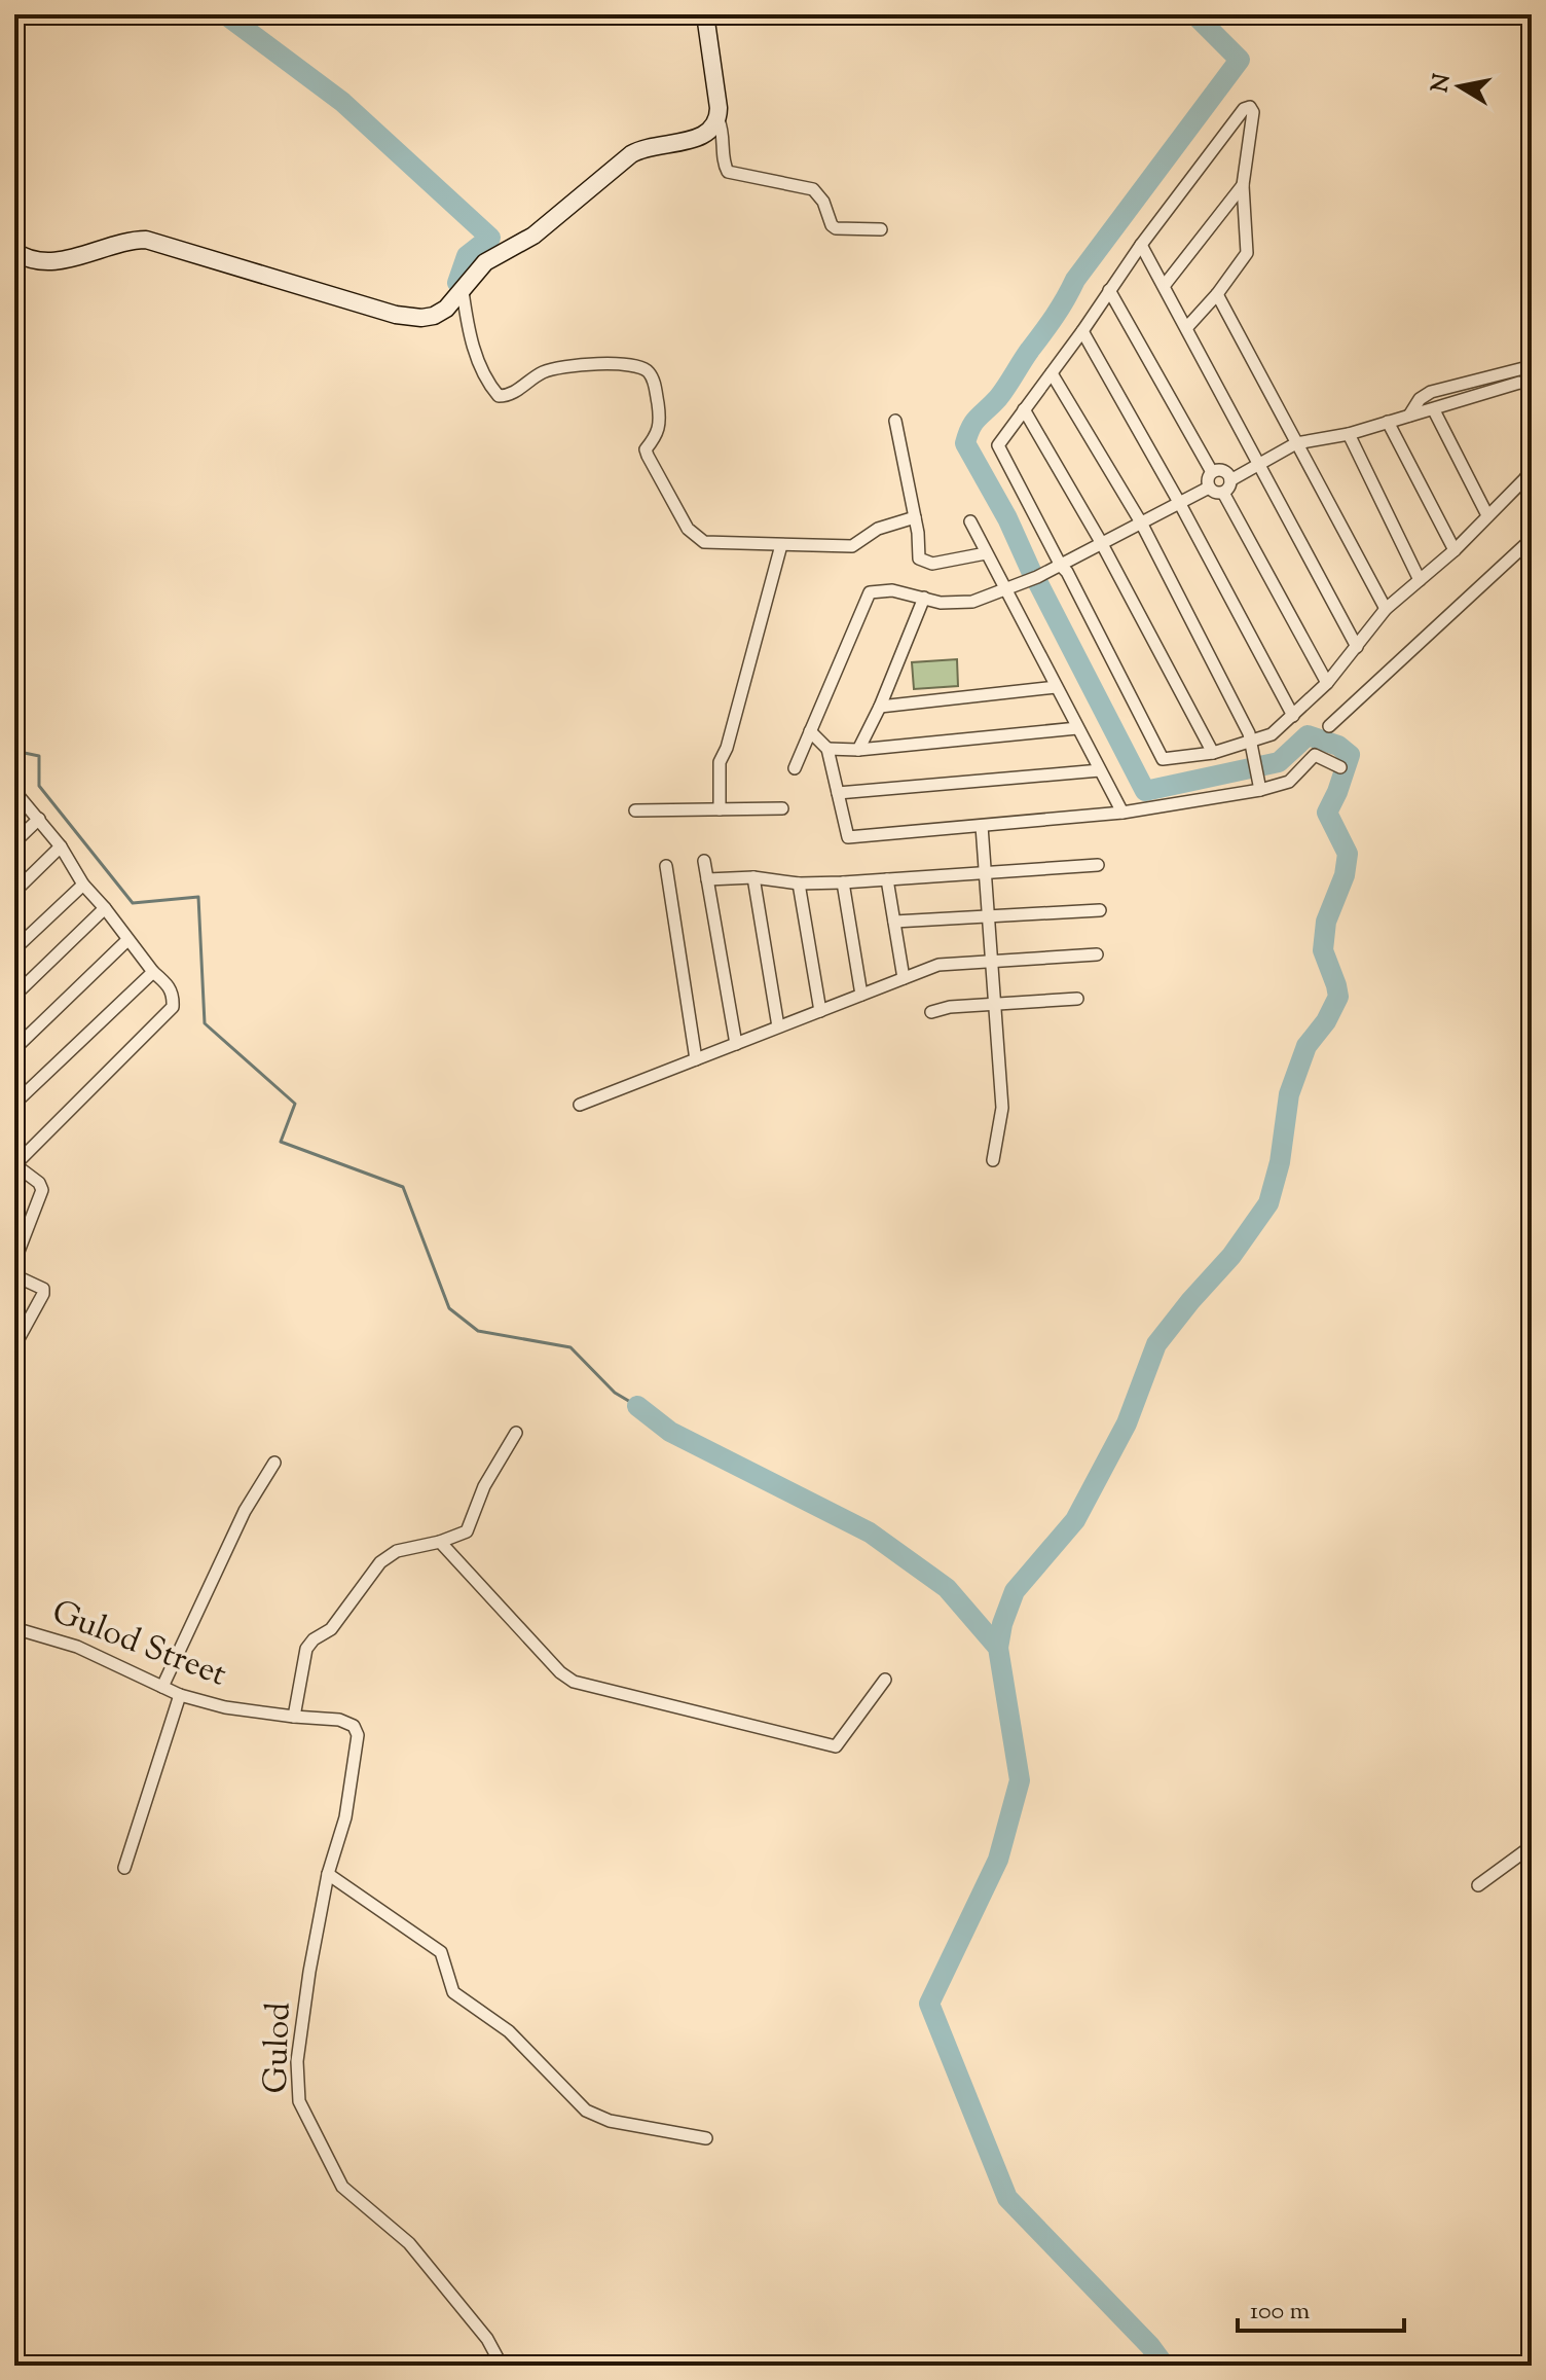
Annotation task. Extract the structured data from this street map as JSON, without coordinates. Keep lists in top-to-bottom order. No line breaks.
{"streets":{"street":["Gulod Street","Gulod"]},"crossings":[["Gulod Street","Gulod"]],"scale_bar":"100 m","north":"left"}
